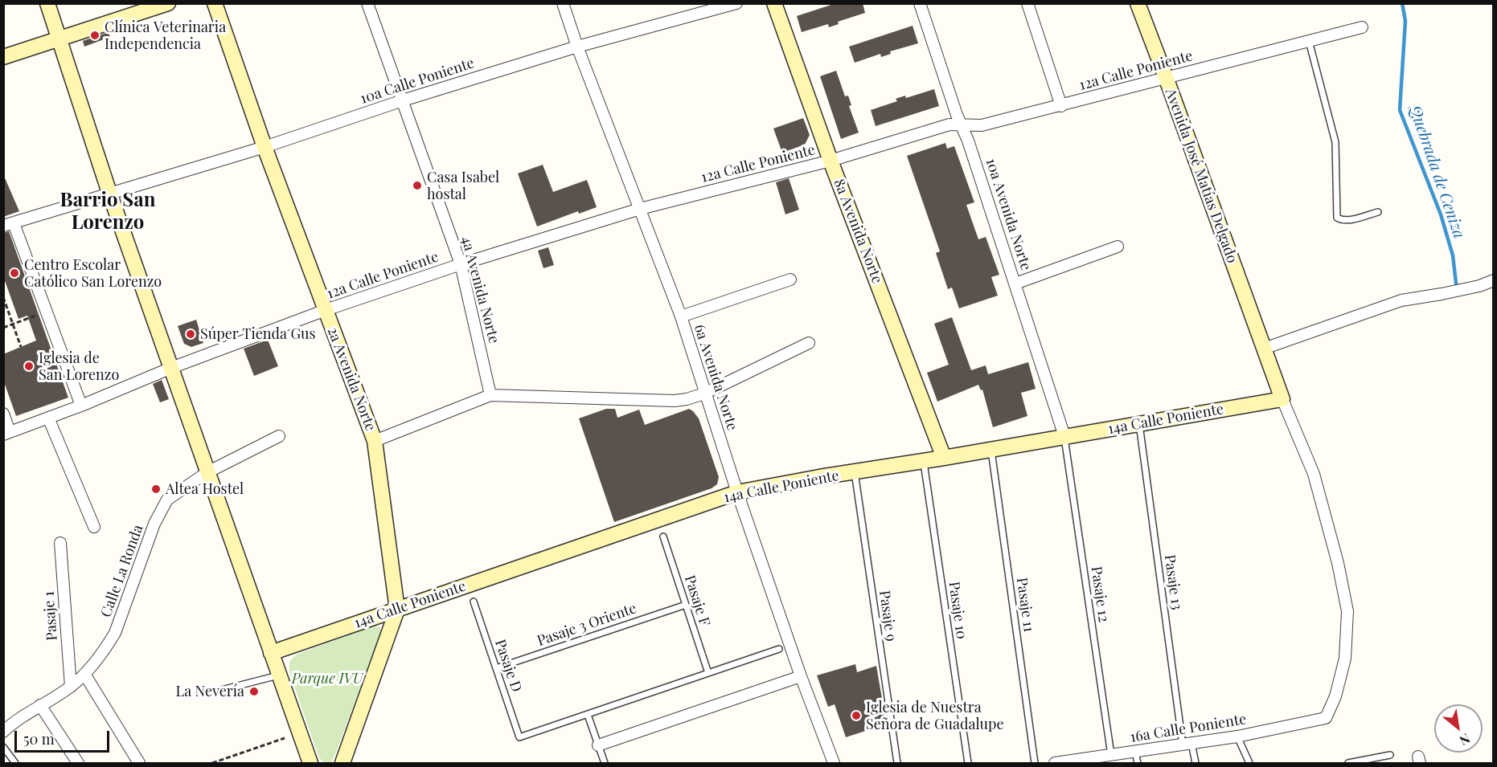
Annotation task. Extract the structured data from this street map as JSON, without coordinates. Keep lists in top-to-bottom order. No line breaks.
{"streets":{"street":["12a Calle Poniente","10a Calle Poniente","Avenida José Matías Delgado","10a Avenida Norte","8a Avenida Norte","4a Avenida Norte","6a Avenida Norte","2a Avenida Norte","14a Calle Poniente","Calle La Ronda","Pasaje 1","16a Calle Poniente"],"lane":["Pasaje 13","Pasaje 12","Pasaje F","Pasaje 11","Pasaje 10","Pasaje 9","Pasaje 3 Oriente","Pasaje D"]},"crossings":[["12a Calle Poniente","Avenida José Matías Delgado"],["12a Calle Poniente","10a Avenida Norte"],["12a Calle Poniente","8a Avenida Norte"],["12a Calle Poniente","4a Avenida Norte"],["12a Calle Poniente","6a Avenida Norte"],["12a Calle Poniente","2a Avenida Norte"],["10a Calle Poniente","4a Avenida Norte"],["10a Calle Poniente","6a Avenida Norte"],["10a Calle Poniente","2a Avenida Norte"],["Avenida José Matías Delgado","14a Calle Poniente"],["Avenida José Matías Delgado","16a Calle Poniente"],["10a Avenida Norte","14a Calle Poniente"],["10a Avenida Norte","Pasaje 12"],["8a Avenida Norte","14a Calle Poniente"],["6a Avenida Norte","14a Calle Poniente"],["2a Avenida Norte","14a Calle Poniente"],["14a Calle Poniente","Pasaje 13"],["14a Calle Poniente","Pasaje 12"],["14a Calle Poniente","Pasaje 11"],["14a Calle Poniente","Pasaje 10"],["14a Calle Poniente","Pasaje 9"],["14a Calle Poniente","16a Calle Poniente"],["Calle La Ronda","Pasaje 1"],["Pasaje 13","16a Calle Poniente"],["Pasaje 12","16a Calle Poniente"],["Pasaje F","Pasaje 3 Oriente"],["Pasaje 3 Oriente","Pasaje D"]],"districts":["Barrio San Lorenzo"],"water":["Quebrada de Ceniza"],"parks":["Parque IVU"],"places":["Clínica Veterinaria Independencia","Casa Isabel hostal","Centro Escolar Católico San Lorenzo","Súper Tienda Gus","Iglesia de San Lorenzo","Altea Hostel","La Nevería","Iglesia de Nuestra Señora de Guadalupe"],"scale_bar":"50 m","north":"bottom right"}
